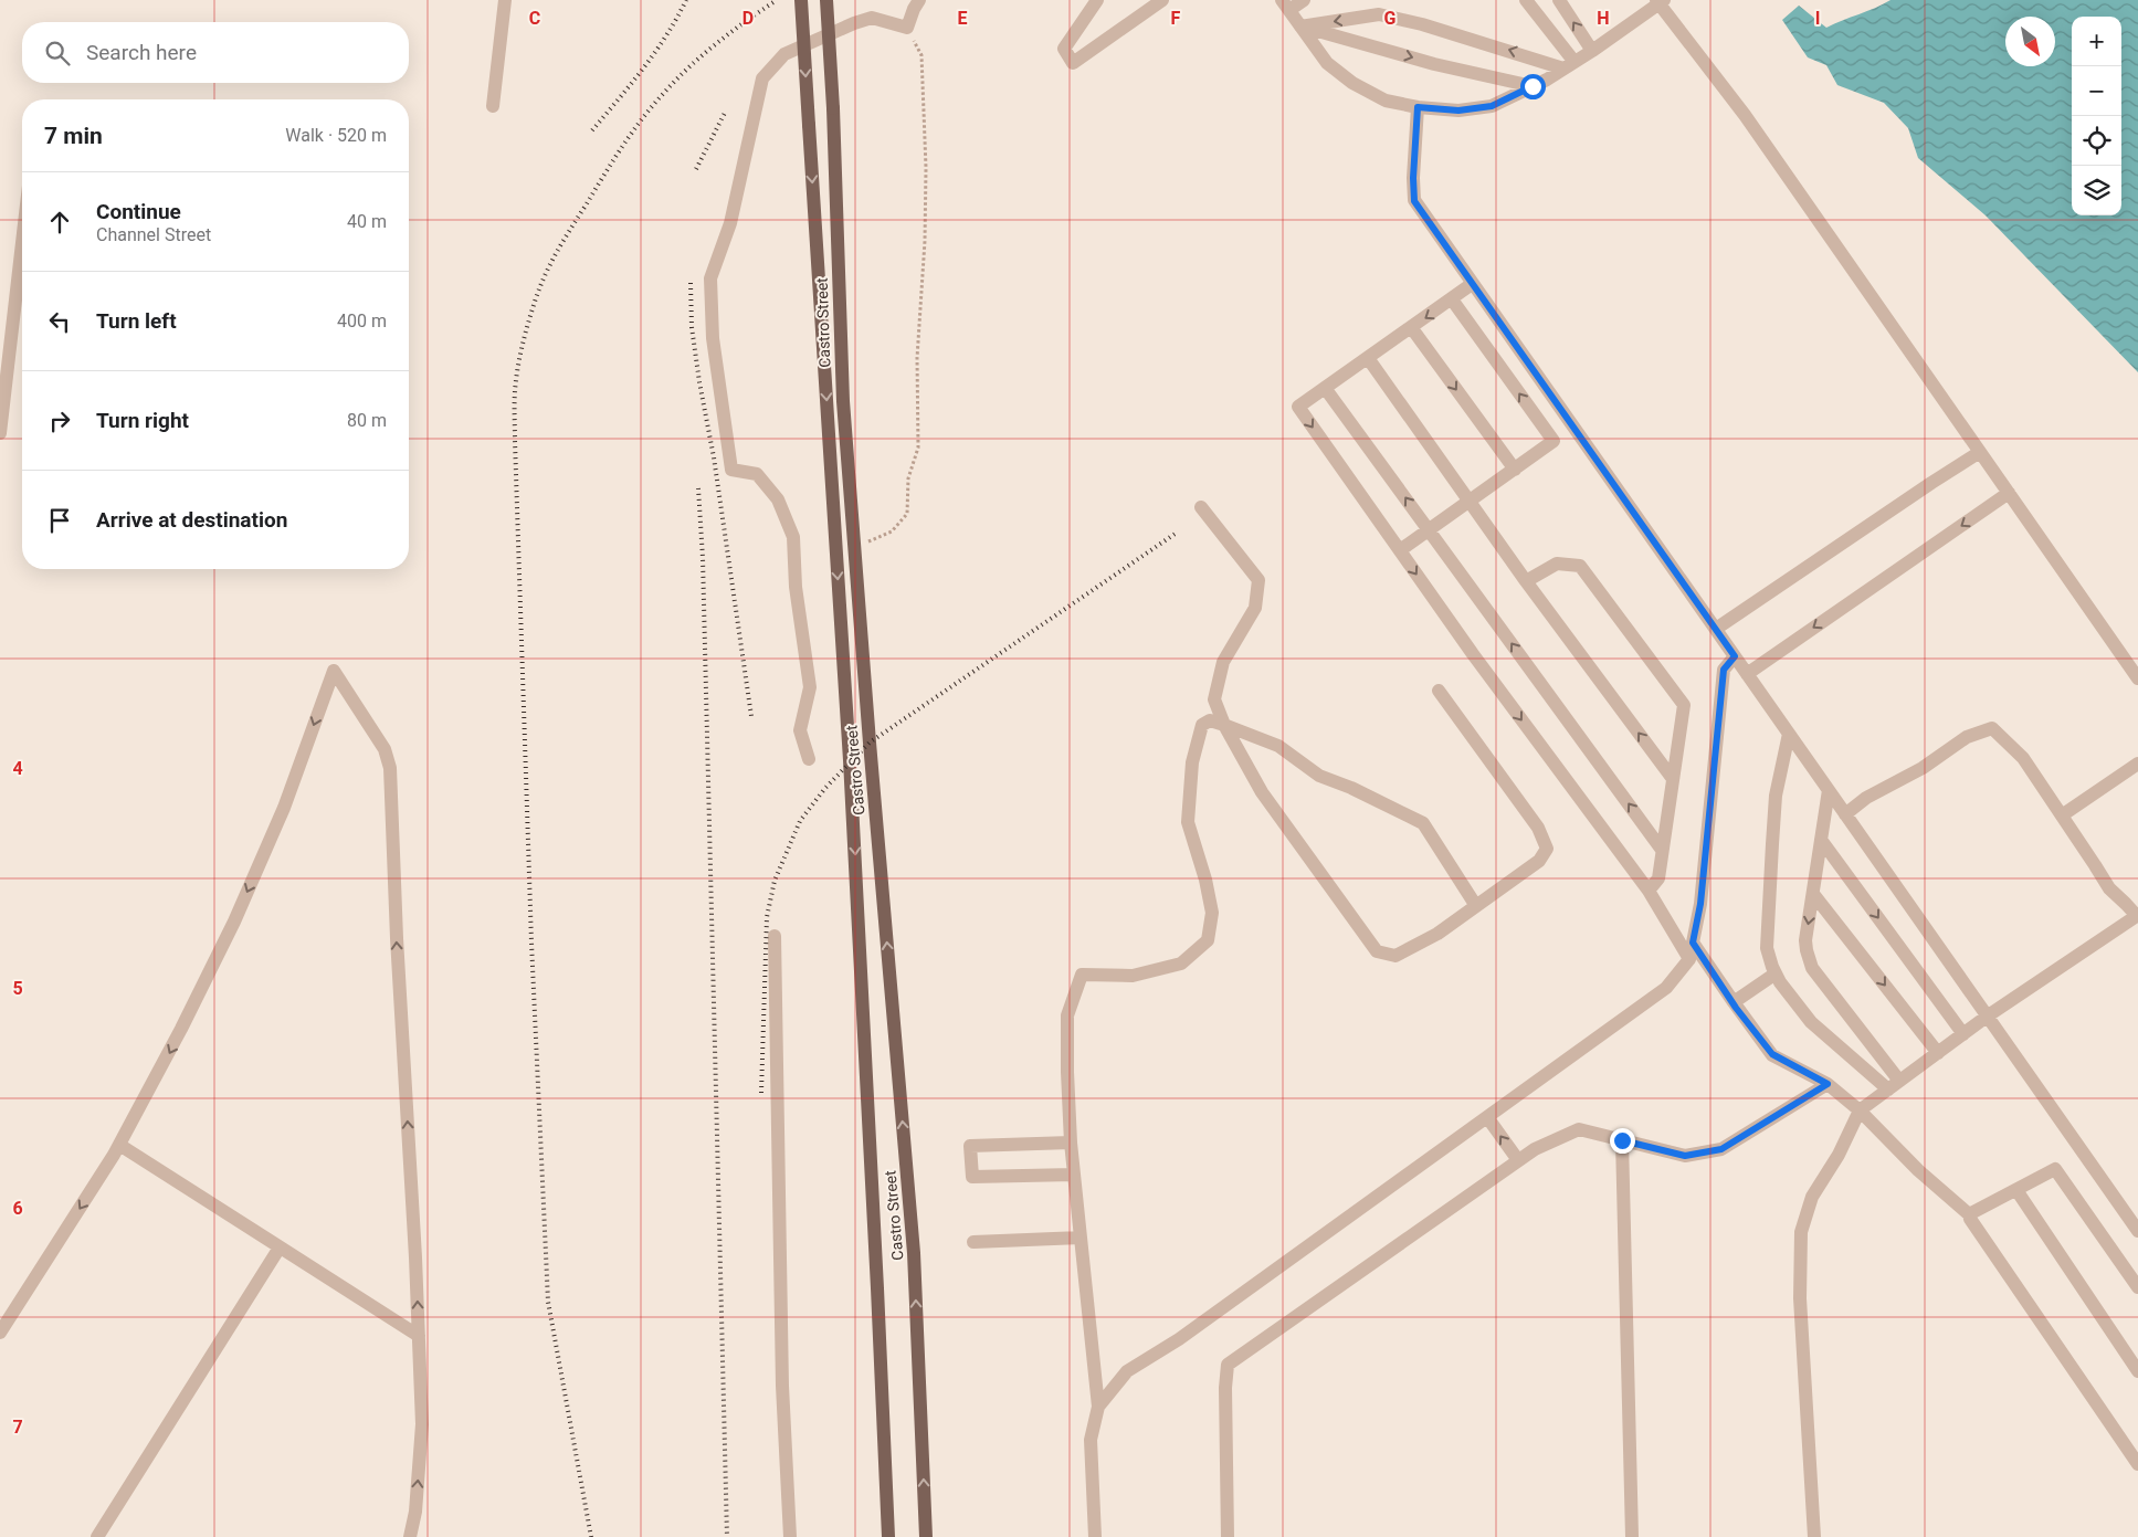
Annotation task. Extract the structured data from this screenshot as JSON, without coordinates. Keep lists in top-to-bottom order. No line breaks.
{"streets":{"main road":["Castro Street"]},"north":"bottom right","page":{"map_buttons":["+","−"],"search":"Search here","heading":["7 min","Walk · 520 m"],"list":[["Continue","Channel Street","40 m"],["Turn left","400 m"],["Turn right","80 m"],"Arrive at destination"]},"grid":{"columns":["C","D","E","F","G","H","I"],"rows":["4","5","6","7"]}}
